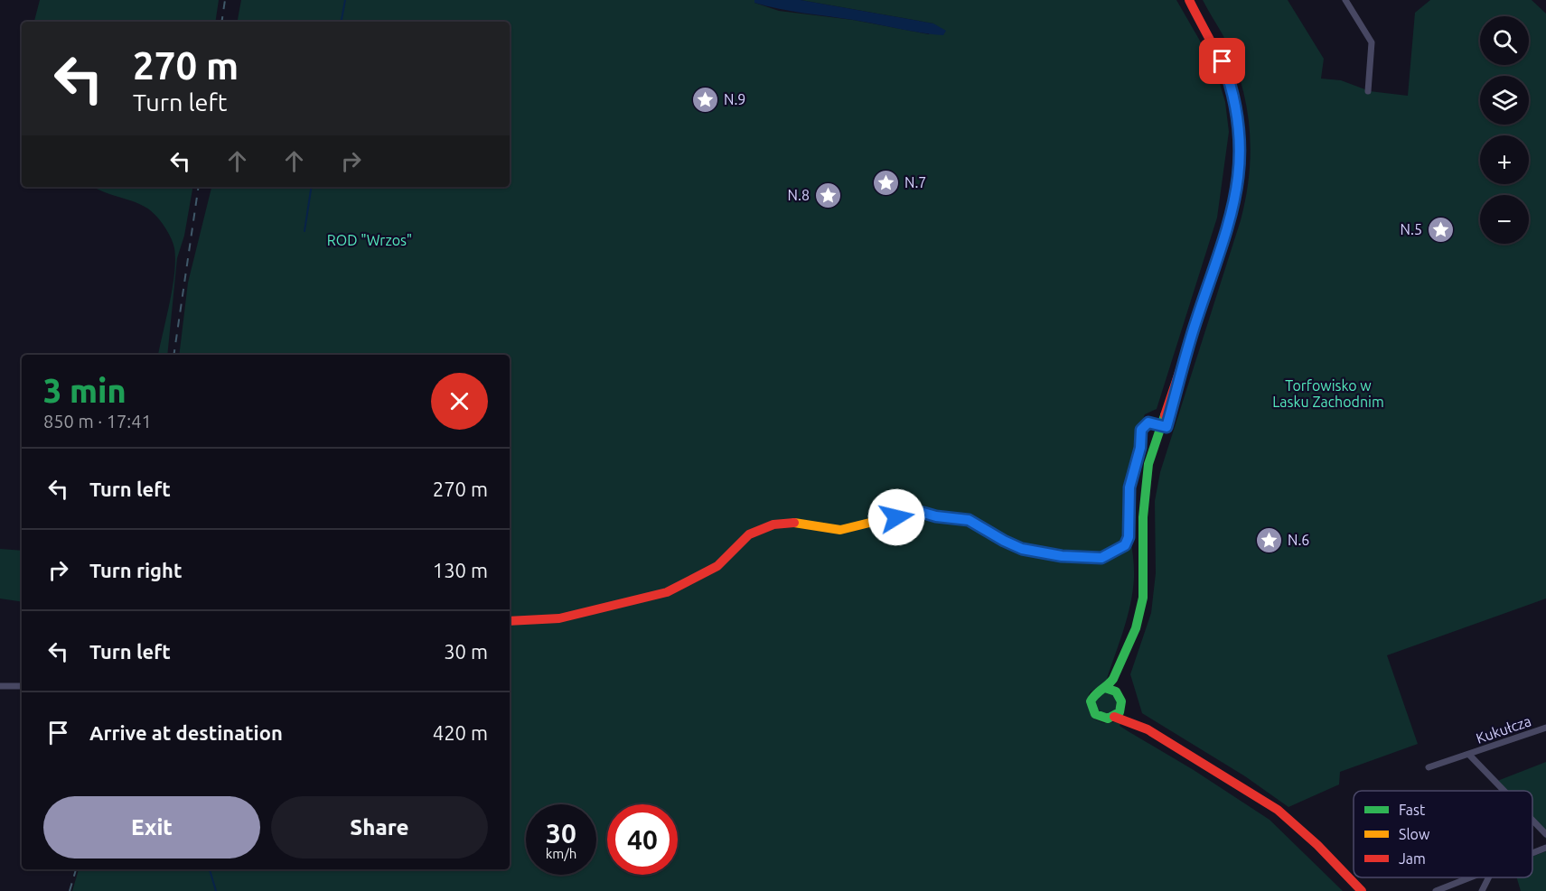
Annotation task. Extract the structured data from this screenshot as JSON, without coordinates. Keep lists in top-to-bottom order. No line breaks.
{"streets":{"street":["Kukułcza"]},"parks":["ROD \"Wrzos\"","Torfowisko w Lasku Zachodnim"],"places":{"place":["N.9","N.7","N.8","N.5","N.6"]},"legend":["Fast","Slow","Jam"],"page":{"map_buttons":["+","−"],"turn":["270 m","Turn left"],"heading":["3 min","850 m · 17:41"],"list":[{"name":"Turn left","value":"270 m"},{"name":"Turn right","value":"130 m"},{"name":"Turn left","value":"30 m"},{"name":"Arrive at destination","value":"420 m"}],"buttons":["Exit","Share"],"speed":"30 km/h","limit":"40"}}
